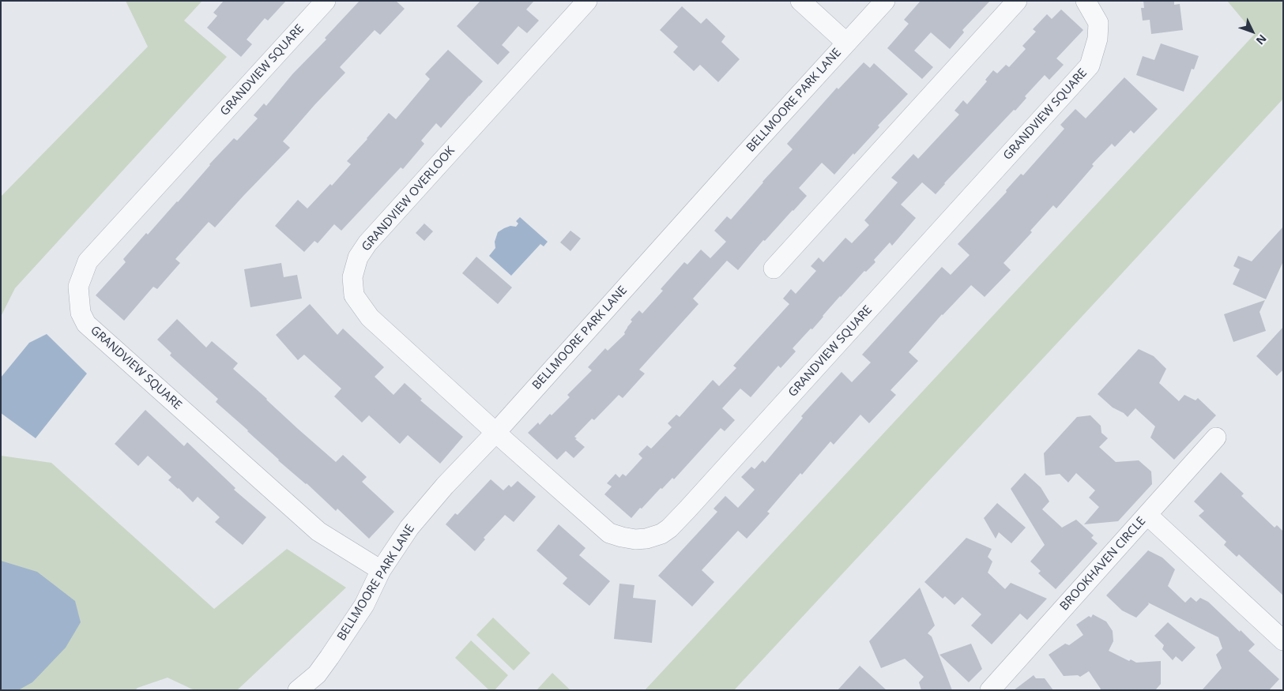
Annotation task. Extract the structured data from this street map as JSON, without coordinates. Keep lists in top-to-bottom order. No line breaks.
{"streets":{"street":["GRANDVIEW SQUARE","BELLMOORE PARK LANE","GRANDVIEW OVERLOOK","BROOKHAVEN CIRCLE"]},"crossings":[["GRANDVIEW SQUARE","BELLMOORE PARK LANE"],["GRANDVIEW SQUARE","GRANDVIEW OVERLOOK"],["BELLMOORE PARK LANE","GRANDVIEW OVERLOOK"]],"north":"bottom right"}
